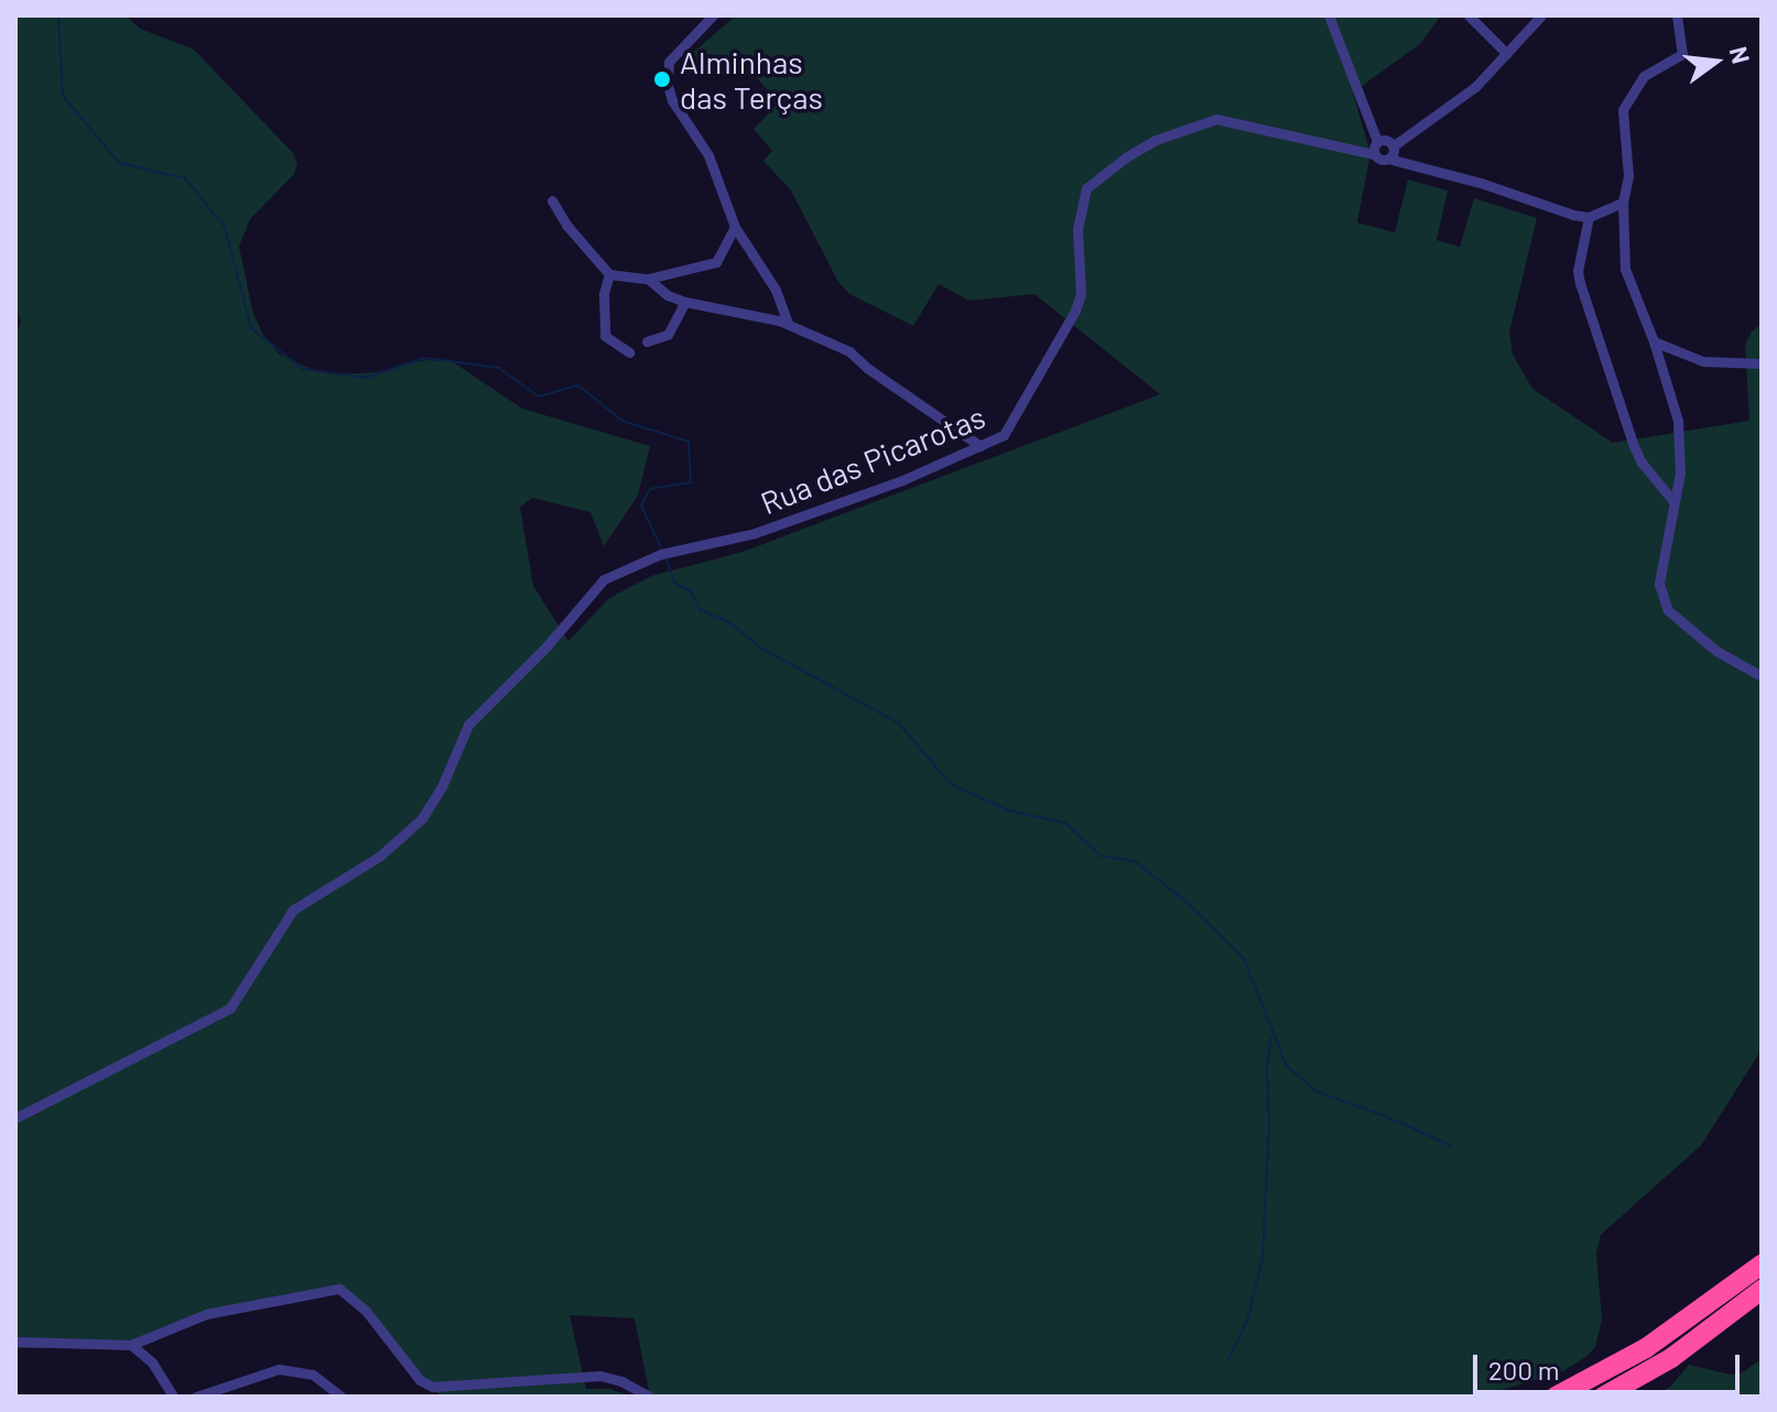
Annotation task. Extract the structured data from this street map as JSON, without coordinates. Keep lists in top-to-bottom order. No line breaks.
{"streets":{"street":["Rua das Picarotas"]},"places":["Alminhas das Terças"],"scale_bar":"200 m","north":"right"}
